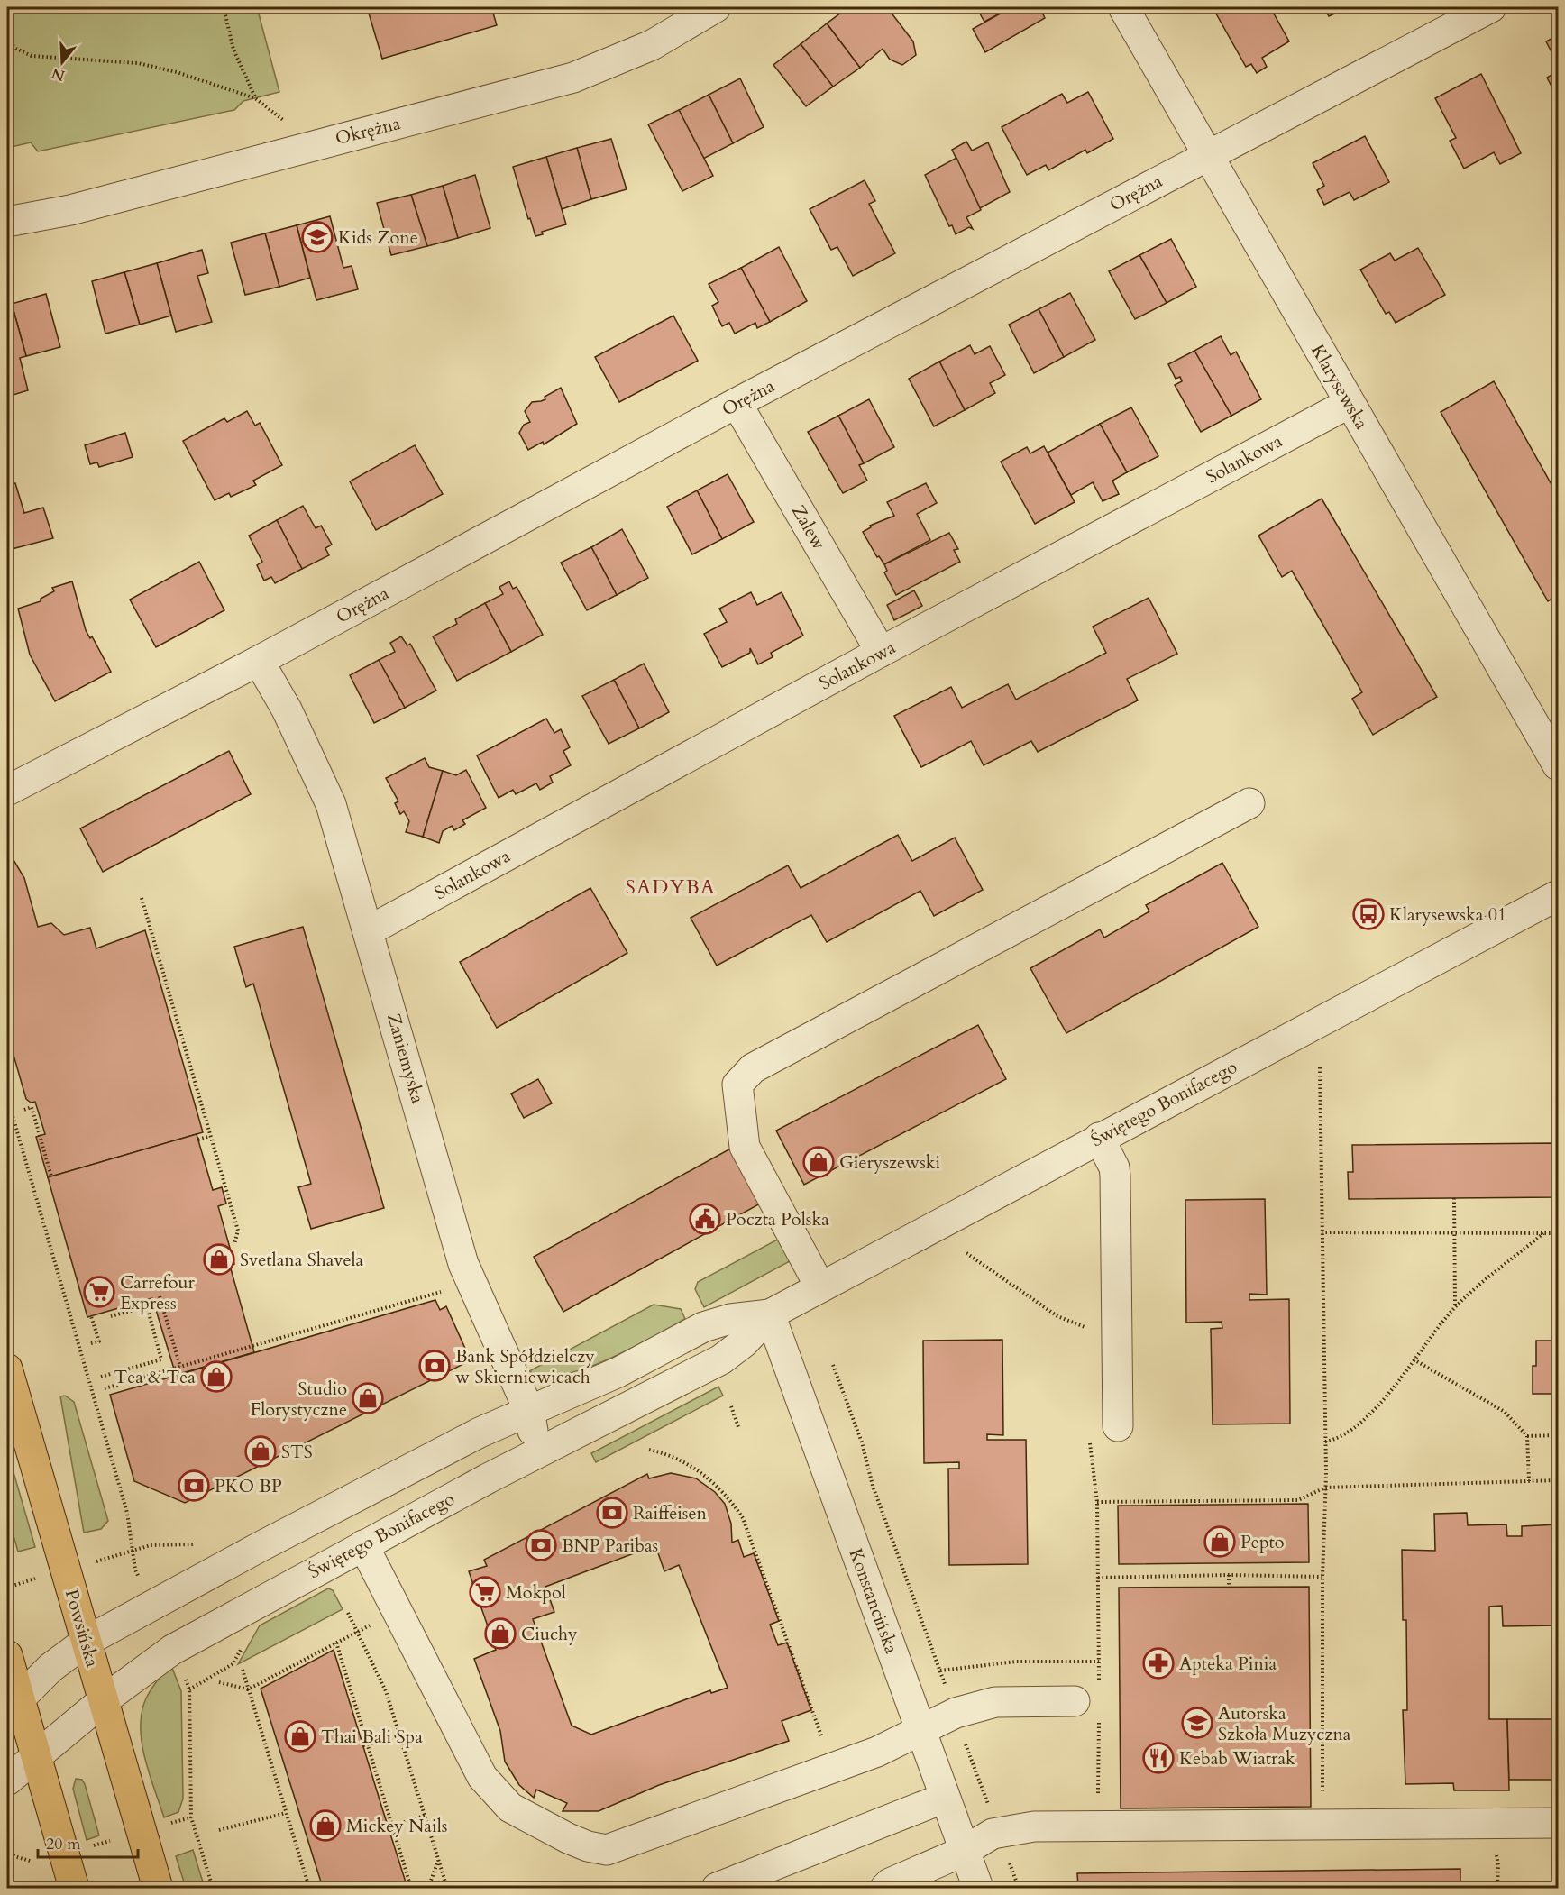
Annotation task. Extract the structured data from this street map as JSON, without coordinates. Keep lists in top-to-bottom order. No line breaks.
{"streets":{"main road":["Powsińska"],"street":["Okrężna","Orężna","Klarysewska","Solankowa","Zalew","Zaniemyska","Świętego Bonifacego","Konstancińska"]},"crossings":[["Orężna","Klarysewska"],["Orężna","Zalew"],["Orężna","Zaniemyska"],["Klarysewska","Solankowa"],["Solankowa","Zalew"],["Solankowa","Zaniemyska"],["Zaniemyska","Świętego Bonifacego"],["Świętego Bonifacego","Konstancińska"],["Świętego Bonifacego","Powsińska"]],"districts":["SADYBA"],"places":{"school or university":["Kids Zone","Autorska Szkoła Muzyczna"],"bus stop":["Klarysewska 01"],"shop":["Gieryszewski","Svetlana Shavela","Tea & Tea","Studio Florystyczne","STS","Pepto","Ciuchy","Thai Bali Spa","Mickey Nails"],"public building":["Poczta Polska"],"supermarket":["Carrefour Express","Mokpol"],"bank":["Bank Spółdzielczy w Skierniewicach","PKO BP","Raiffeisen","BNP Paribas"],"pharmacy":["Apteka Pinia"],"restaurant":["Kebab Wiatrak"]},"scale_bar":"20 m","north":"bottom"}
